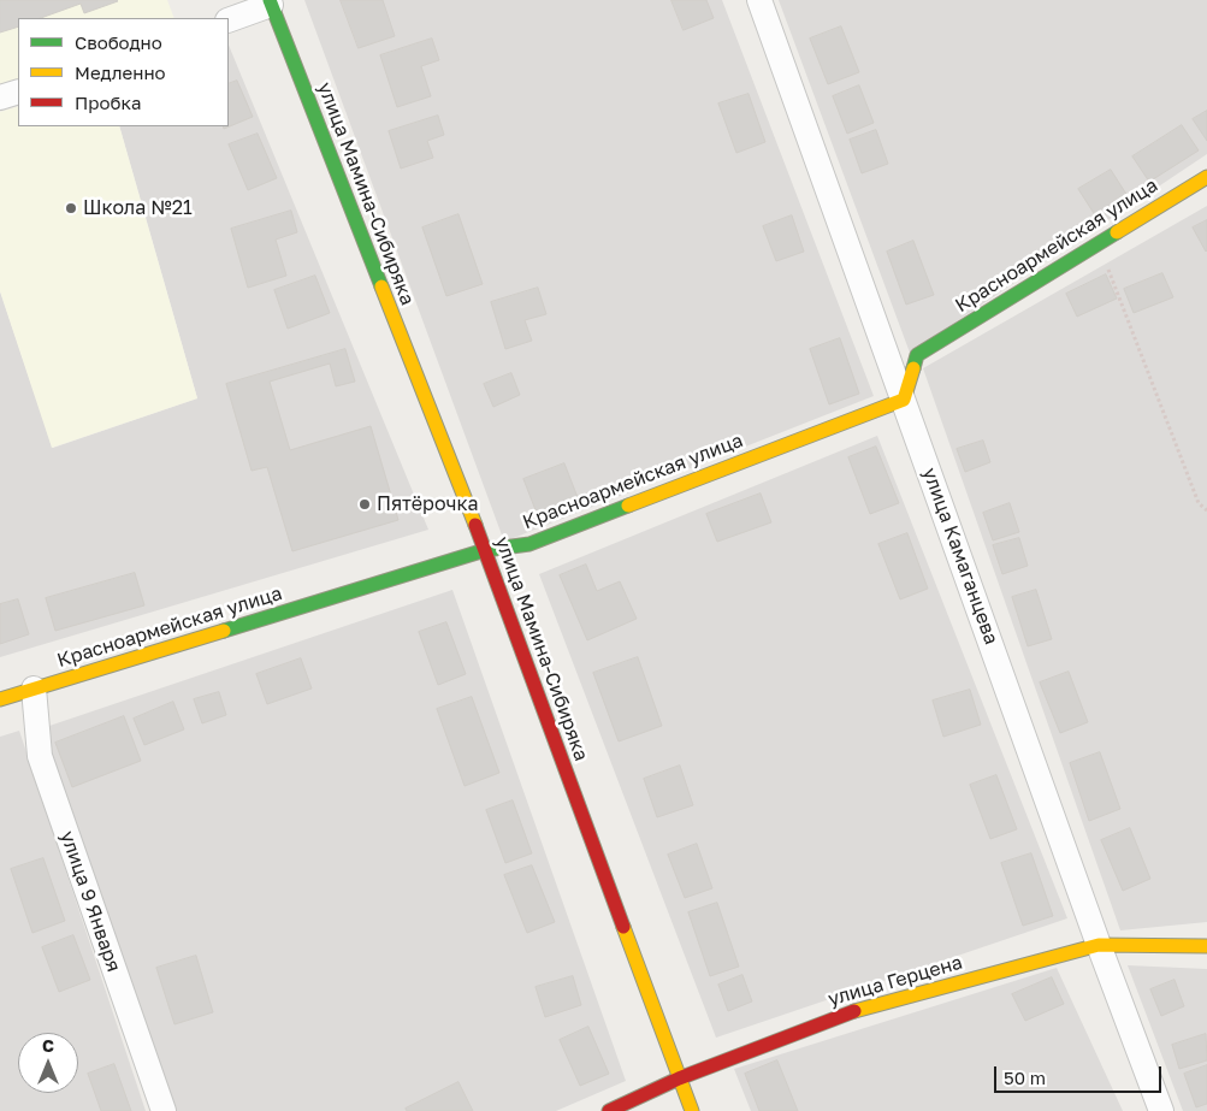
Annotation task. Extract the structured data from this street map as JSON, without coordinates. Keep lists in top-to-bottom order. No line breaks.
{"streets":{"street":["улица Мамина-Сибиряка","Красноармейская улица","улица Камаганцева","улица 9 Января","улица Герцена"]},"crossings":[["улица Мамина-Сибиряка","Красноармейская улица"],["улица Мамина-Сибиряка","улица Герцена"],["Красноармейская улица","улица Камаганцева"],["Красноармейская улица","улица 9 Января"],["улица Камаганцева","улица Герцена"]],"places":["Школа №21","Пятёрочка"],"legend":["Свободно","Медленно","Пробка"],"scale_bar":"50 m","north":"top"}
